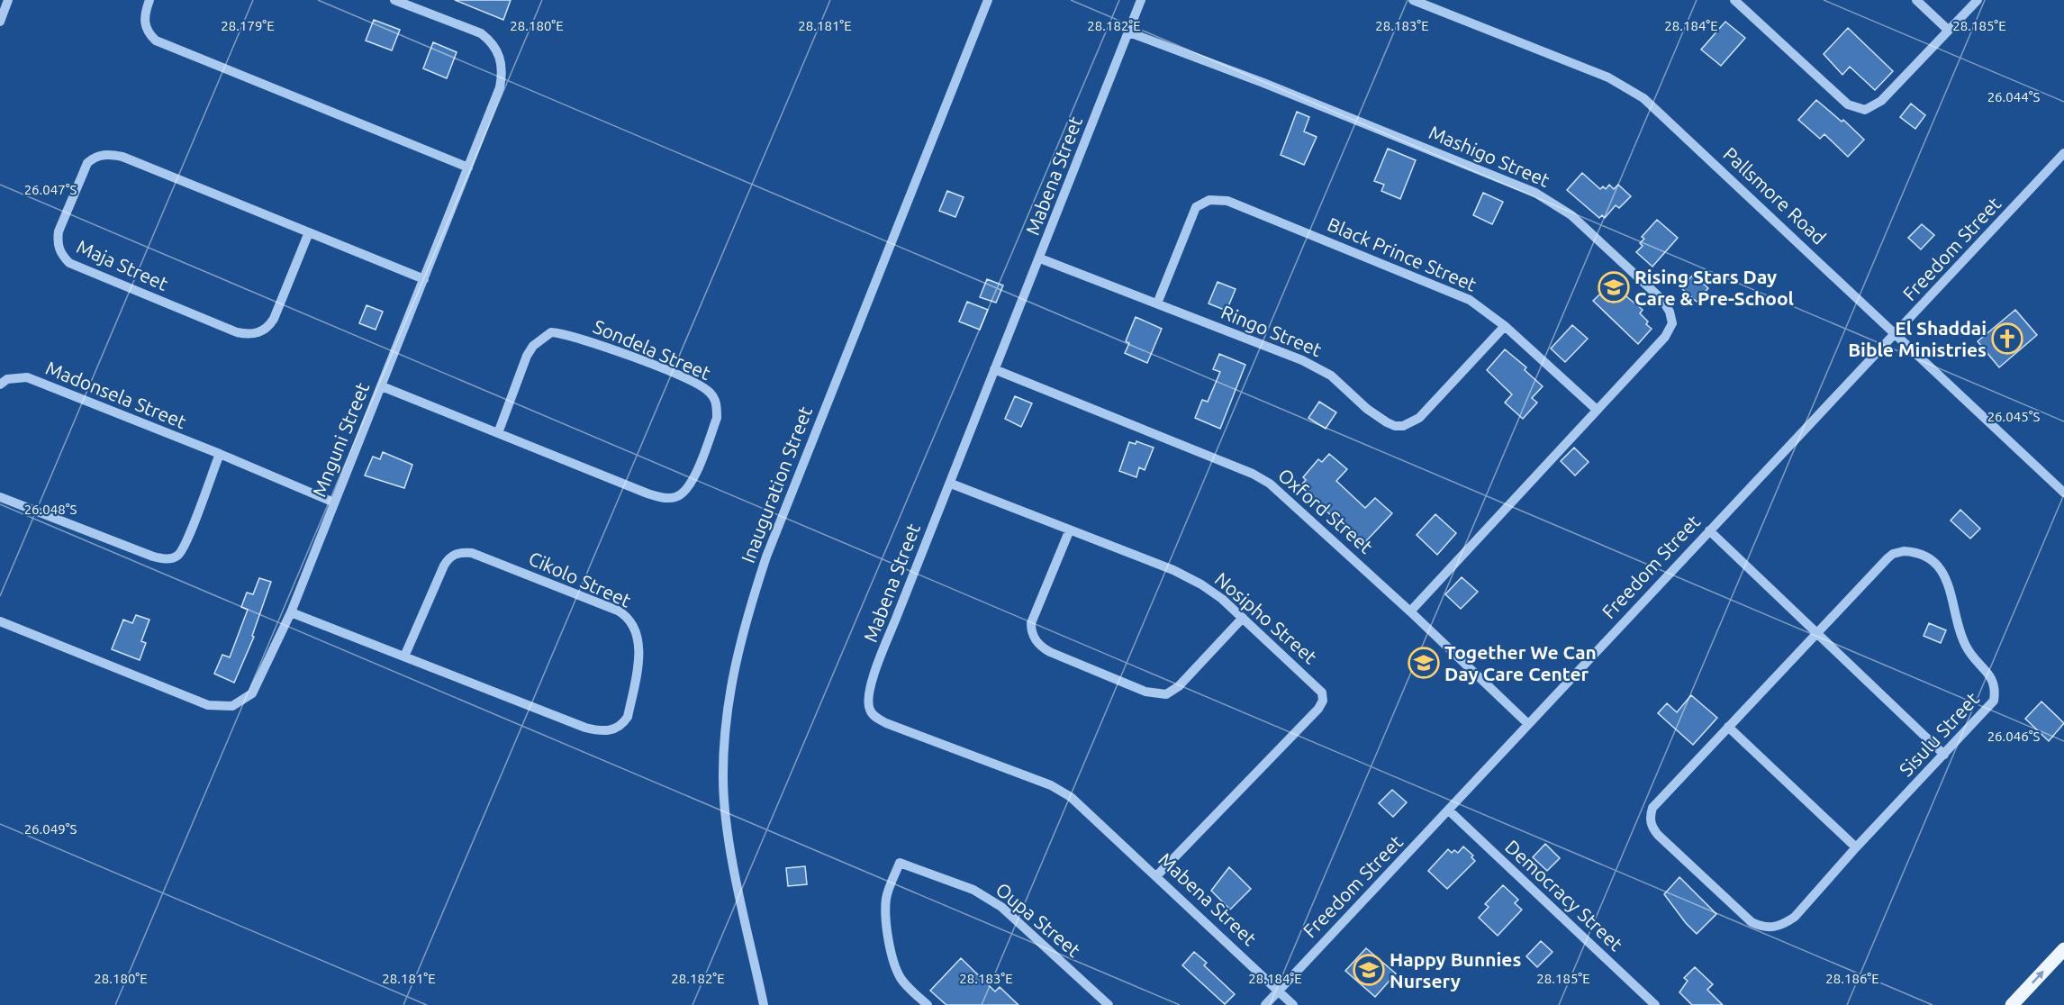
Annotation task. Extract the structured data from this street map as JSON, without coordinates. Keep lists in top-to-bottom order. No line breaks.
{"streets":{"street":["Mashigo Street","Mabena Street","Pallsmore Road","Freedom Street","Black Prince Street","Maja Street","Ringo Street","Sondela Street","Madonsela Street","Mnguni Street","Inauguration Street","Oxford Street","Cikolo Street","Nosipho Street","Sisulu Street","Democracy Street","Oupa Street"]},"crossings":[["Mashigo Street","Mabena Street"],["Mashigo Street","Black Prince Street"],["Mashigo Street","Oxford Street"],["Mabena Street","Freedom Street"],["Mabena Street","Ringo Street"],["Mabena Street","Oxford Street"],["Mabena Street","Nosipho Street"],["Pallsmore Road","Freedom Street"],["Freedom Street","Oxford Street"],["Freedom Street","Democracy Street"],["Black Prince Street","Ringo Street"],["Maja Street","Mnguni Street"],["Sondela Street","Mnguni Street"],["Madonsela Street","Mnguni Street"],["Mnguni Street","Cikolo Street"]],"places":{"school or university":["Rising Stars Day Care & Pre-School","Together We Can Day Care Center","Happy Bunnies Nursery"],"church":["El Shaddai Bible Ministries"]},"coordinates":["28.179°E","28.180°E","28.181°E","28.182°E","28.183°E","28.184°E","28.185°E","26.044°S","26.047°S","26.045°S","26.048°S","26.046°S","26.049°S","28.186°E"]}
